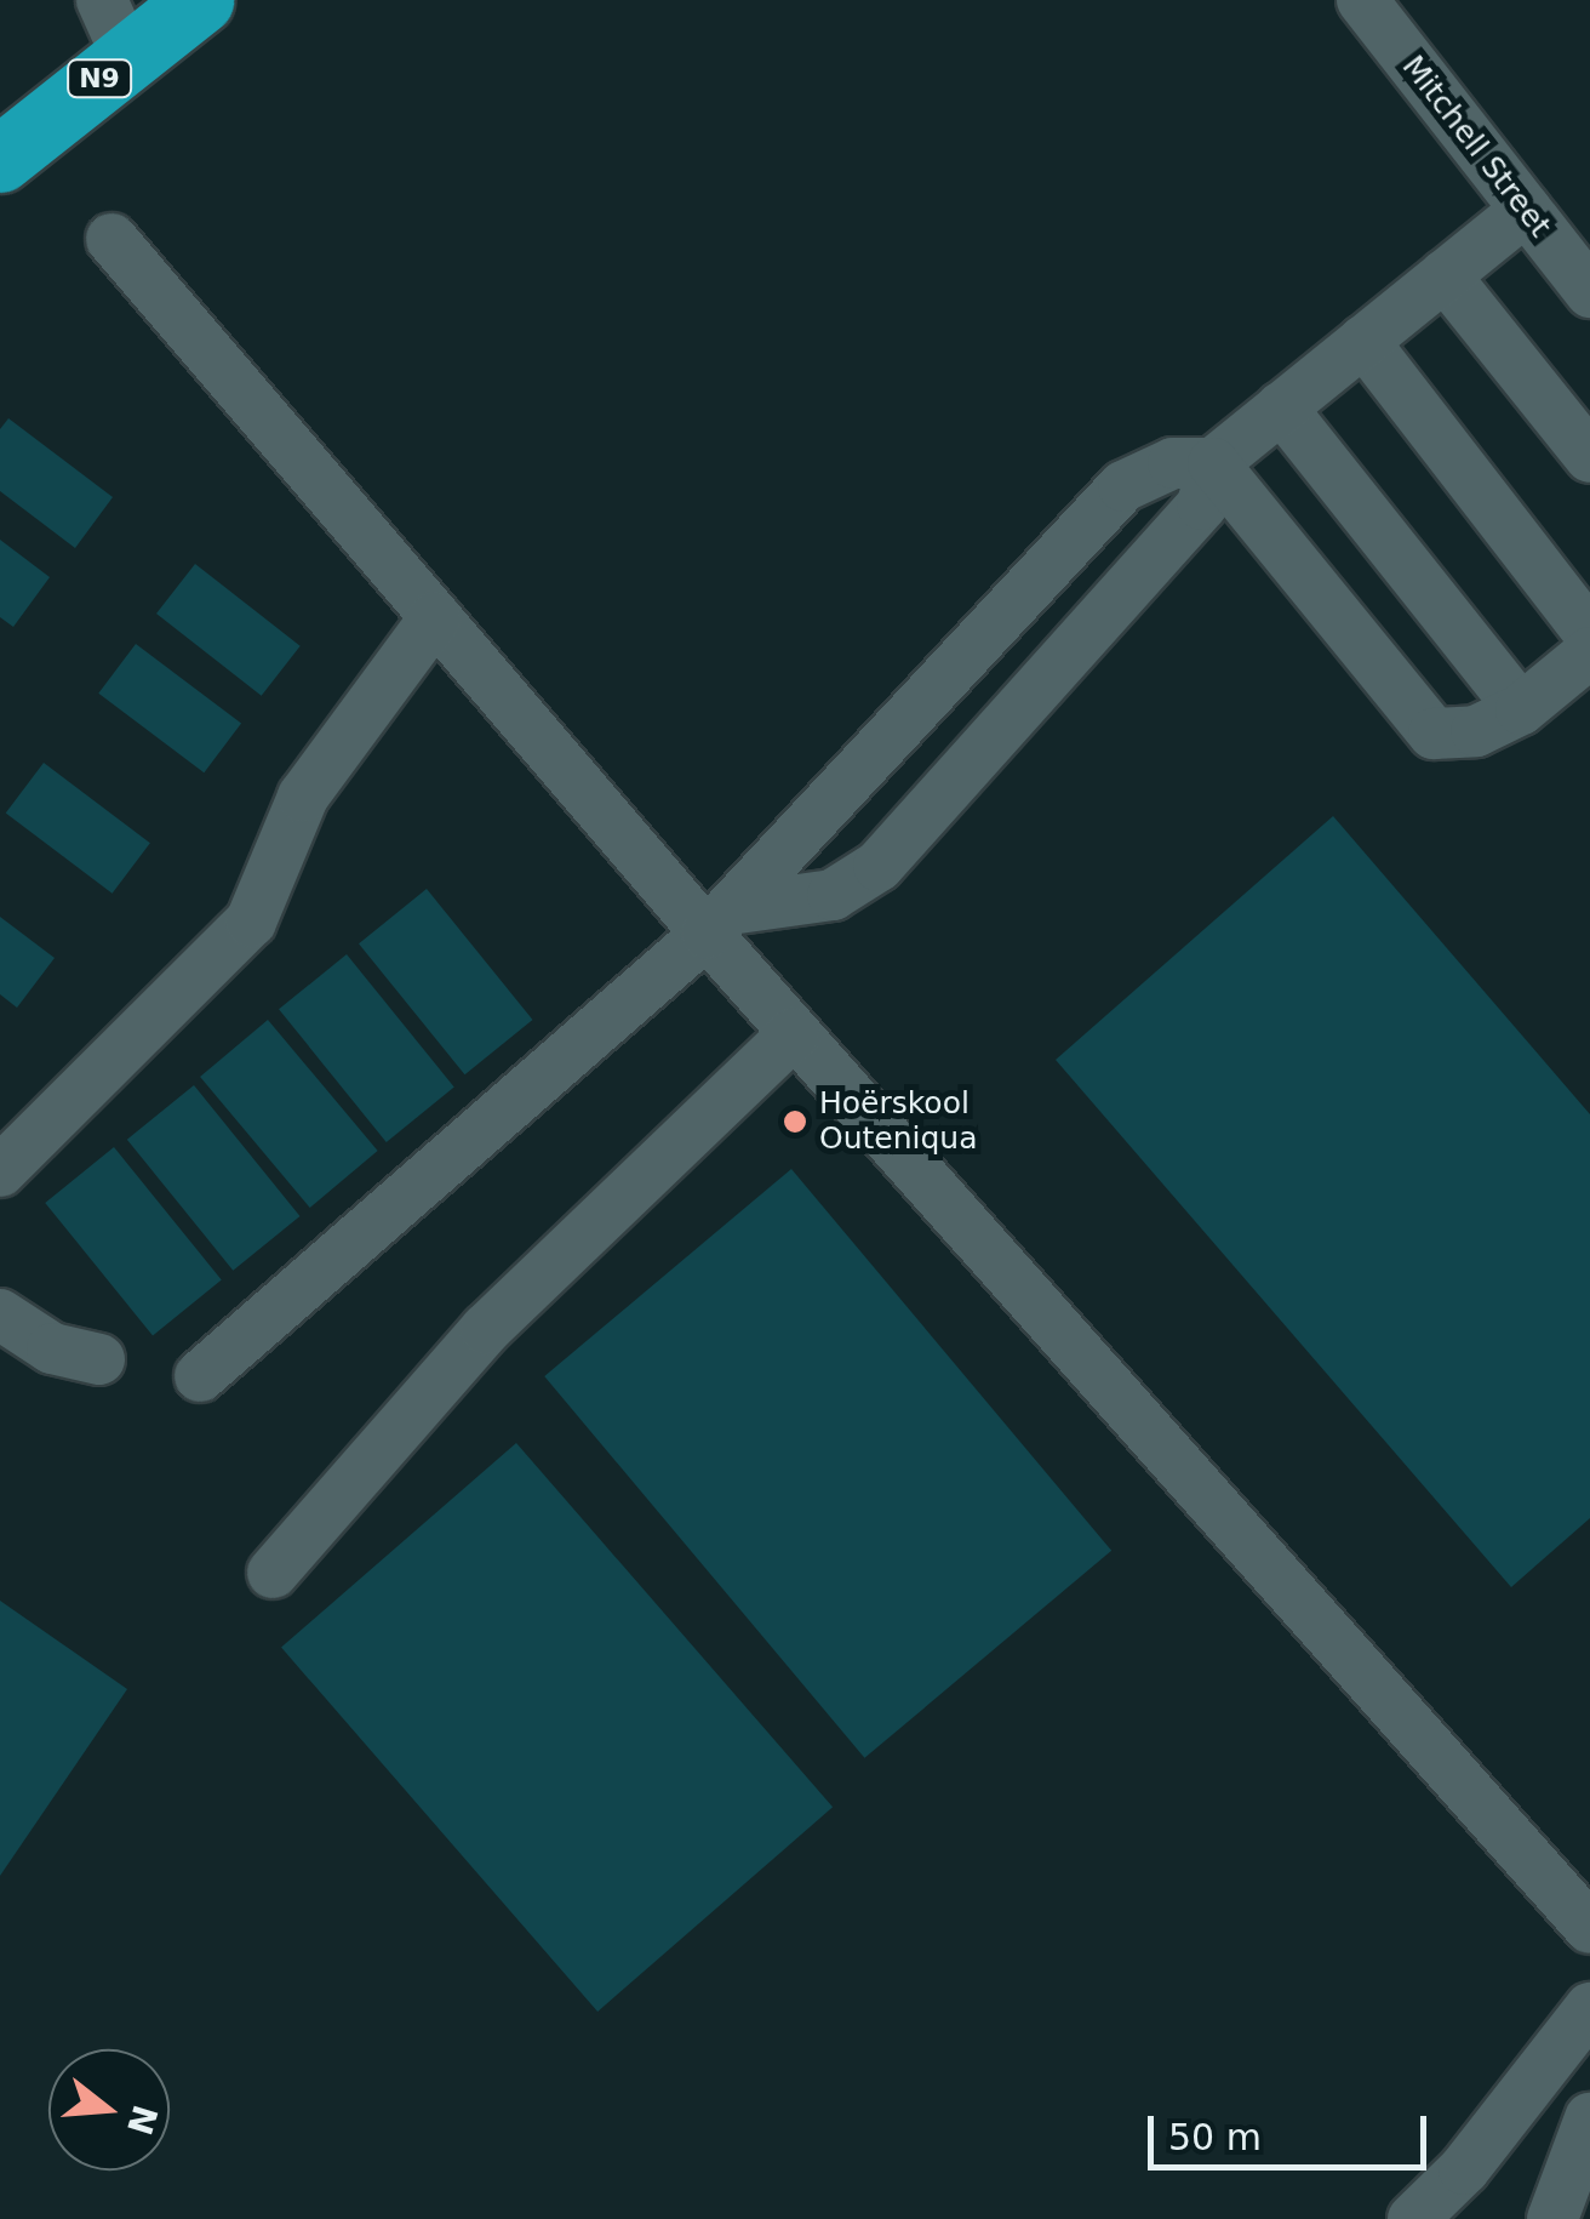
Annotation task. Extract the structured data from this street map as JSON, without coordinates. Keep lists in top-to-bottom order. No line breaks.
{"streets":{"highway":["N9"],"street":["Mitchell Street"]},"places":["Hoërskool Outeniqua"],"scale_bar":"50 m","north":"right"}
